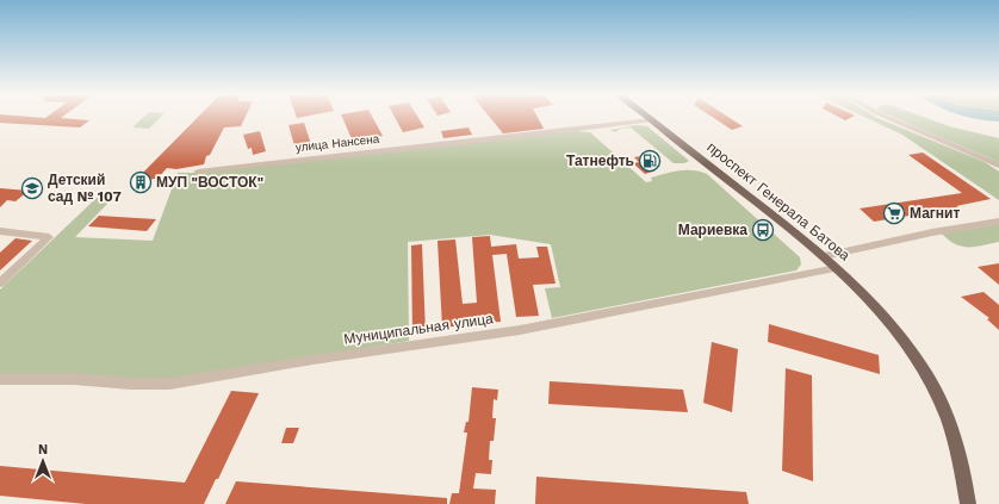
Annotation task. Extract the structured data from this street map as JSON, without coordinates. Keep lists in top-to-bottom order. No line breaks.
{"streets":{"main road":["проспект Генерала Батова"],"street":["улица Нансена","Муниципальная улица"]},"crossings":[["улица Нансена","проспект Генерала Батова"],["проспект Генерала Батова","Муниципальная улица"]],"places":{"fuel station":["Татнефть"],"building":["МУП \"ВОСТОК\""],"school or university":["Детский сад № 107"],"supermarket":["Магнит"],"bus stop":["Мариевка"]},"north":"top"}
